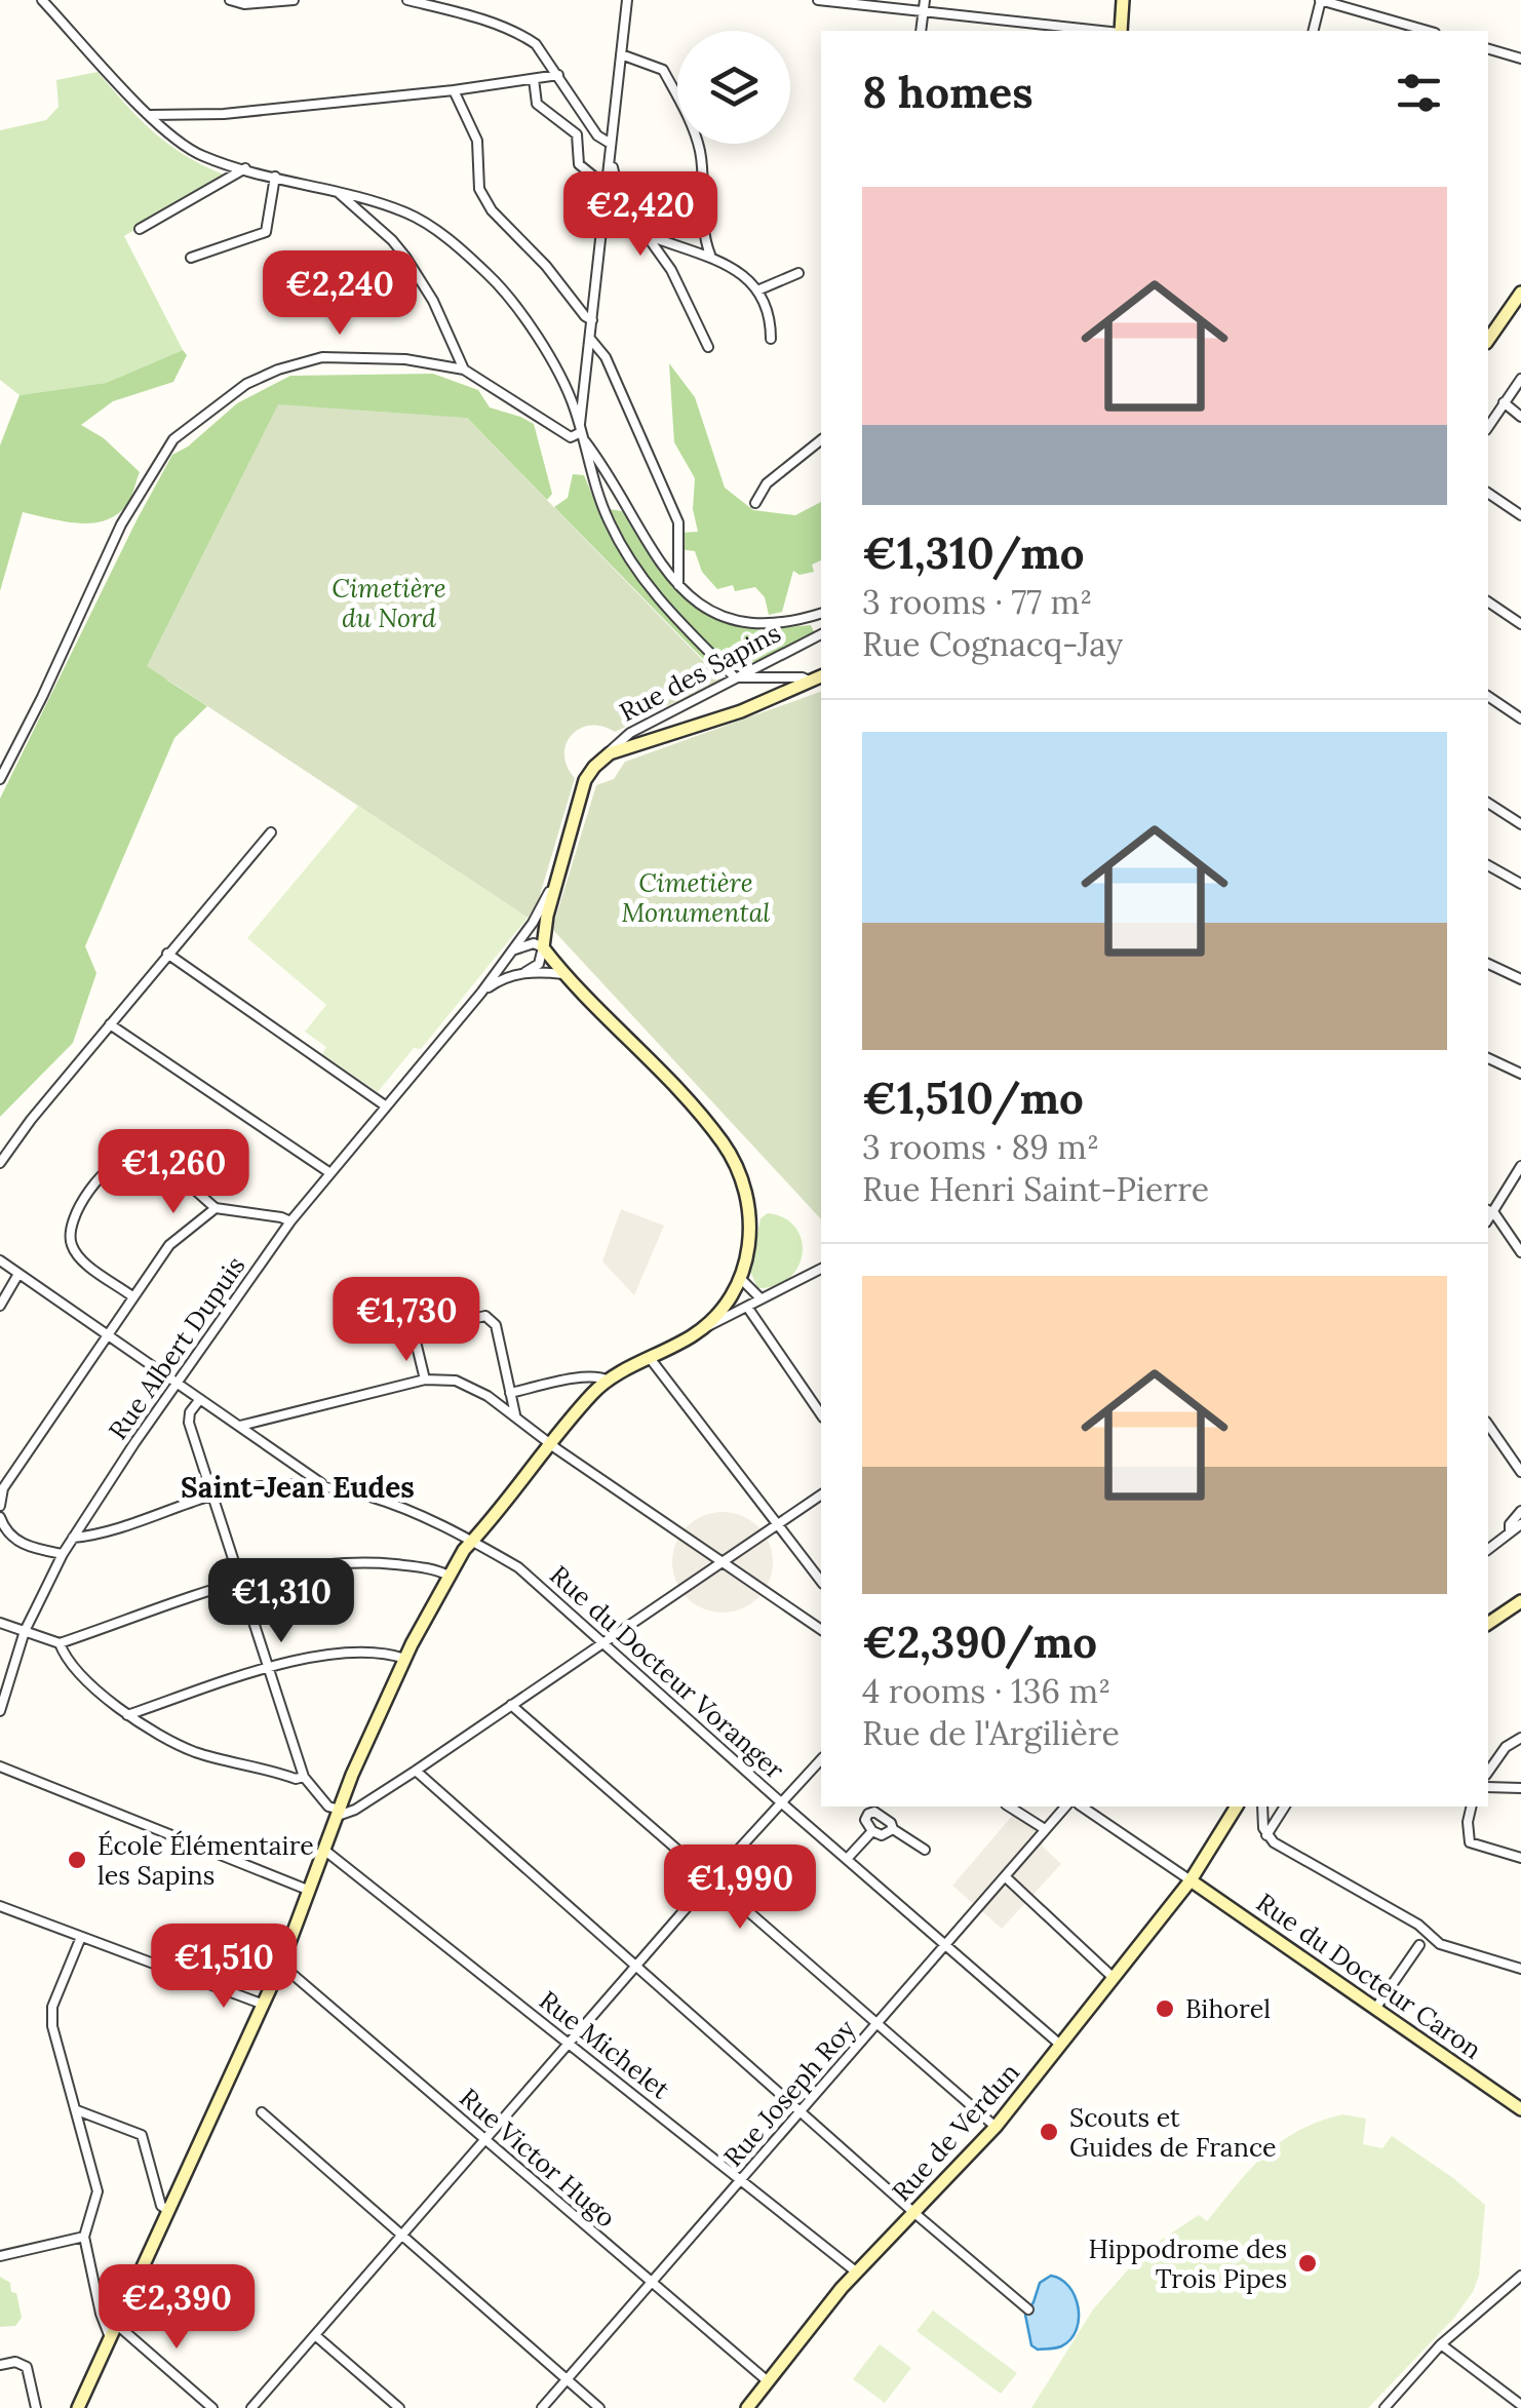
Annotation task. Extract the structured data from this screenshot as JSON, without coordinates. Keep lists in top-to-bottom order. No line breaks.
{"streets":{"street":["Rue des Sapins","Rue Albert Dupuis","Rue du Docteur Voranger","Rue du Docteur Caron","Rue Michelet","Rue Joseph Roy","Rue de Verdun","Rue Victor Hugo"]},"crossings":[["Rue du Docteur Voranger","Rue Joseph Roy"],["Rue du Docteur Voranger","Rue de Verdun"],["Rue du Docteur Caron","Rue de Verdun"],["Rue Michelet","Rue Joseph Roy"],["Rue Michelet","Rue de Verdun"],["Rue Joseph Roy","Rue Victor Hugo"],["Rue de Verdun","Rue Victor Hugo"]],"districts":["Saint-Jean Eudes"],"parks":["Cimetière du Nord","Cimetière Monumental"],"places":["École Élémentaire les Sapins","Bihorel","Scouts et Guides de France","Hippodrome des Trois Pipes"],"page":{"heading":"8 homes","list":[{"name":"€1,310/mo","note":"3 rooms · 77 m² · Rue Cognacq-Jay"},{"name":"€1,510/mo","note":"3 rooms · 89 m² · Rue Henri Saint-Pierre"},{"name":"€2,390/mo","note":"4 rooms · 136 m² · Rue de l'Argilière"}],"price":["€2,420","€2,240","€1,260","€1,730","€1,310","€1,990","€1,510","€2,390"]}}
